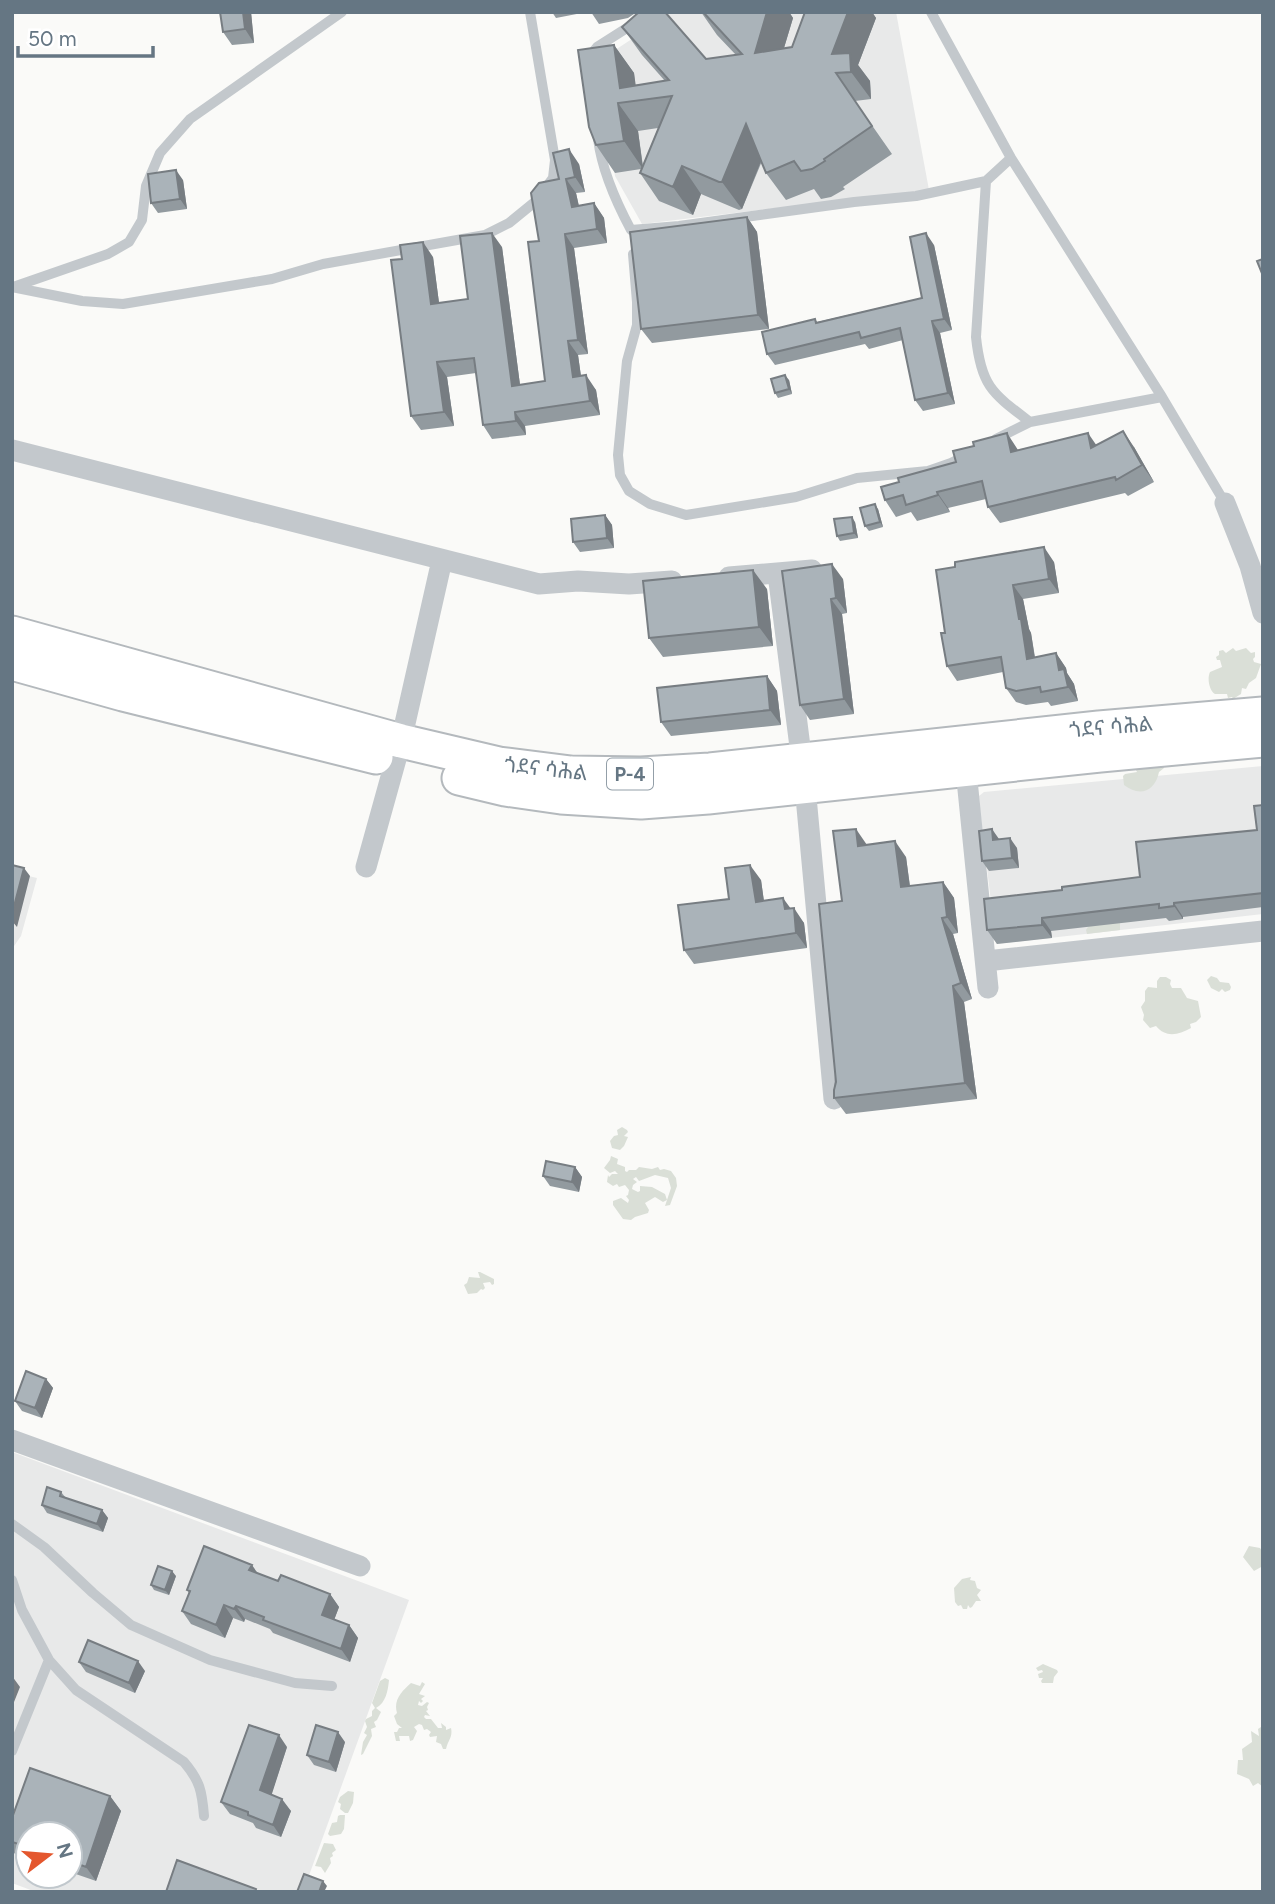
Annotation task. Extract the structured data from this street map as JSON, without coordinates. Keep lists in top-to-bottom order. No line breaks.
{"streets":{"highway":["ጎደና ሳሕል","P-4"]},"scale_bar":"50 m","north":"right"}
